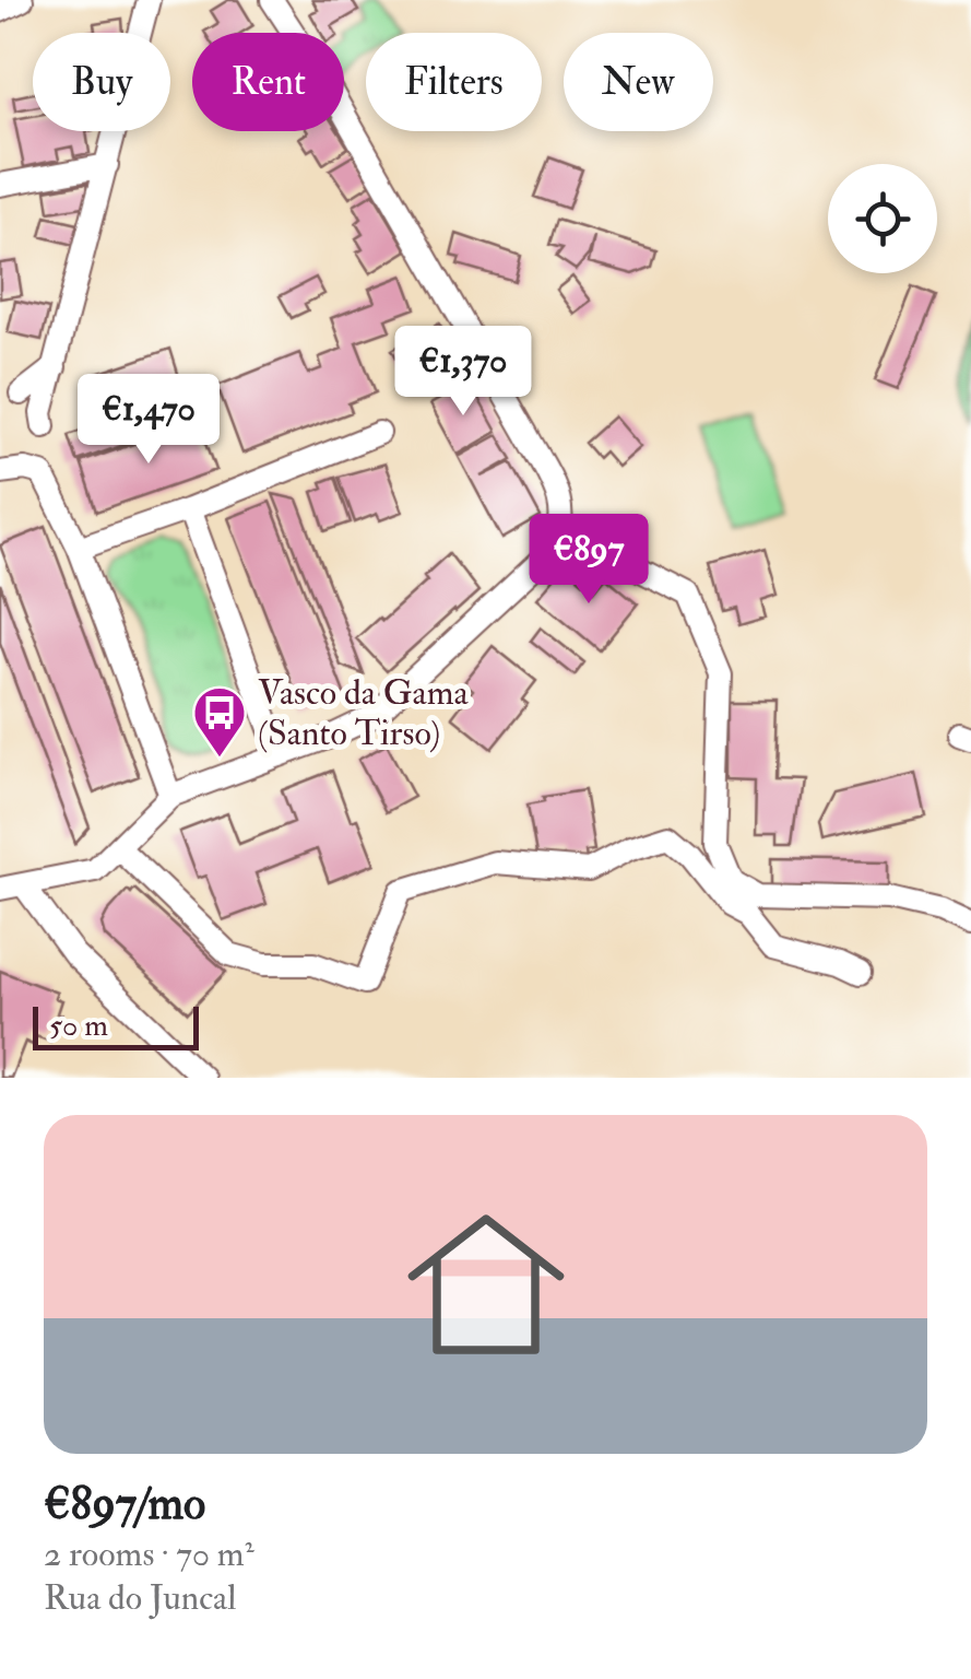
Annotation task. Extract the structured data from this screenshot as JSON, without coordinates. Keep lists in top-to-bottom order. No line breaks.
{"places":{"bus stop":["Vasco da Gama (Santo Tirso)"]},"scale_bar":"50 m","page":{"chip":["Buy","Rent","Filters","New"],"price":["€1,370","€1,470","€897"],"scale":"50 m","list":[{"name":"€897/mo","note":"2 rooms · 70 m² · Rua do Juncal"}]}}
